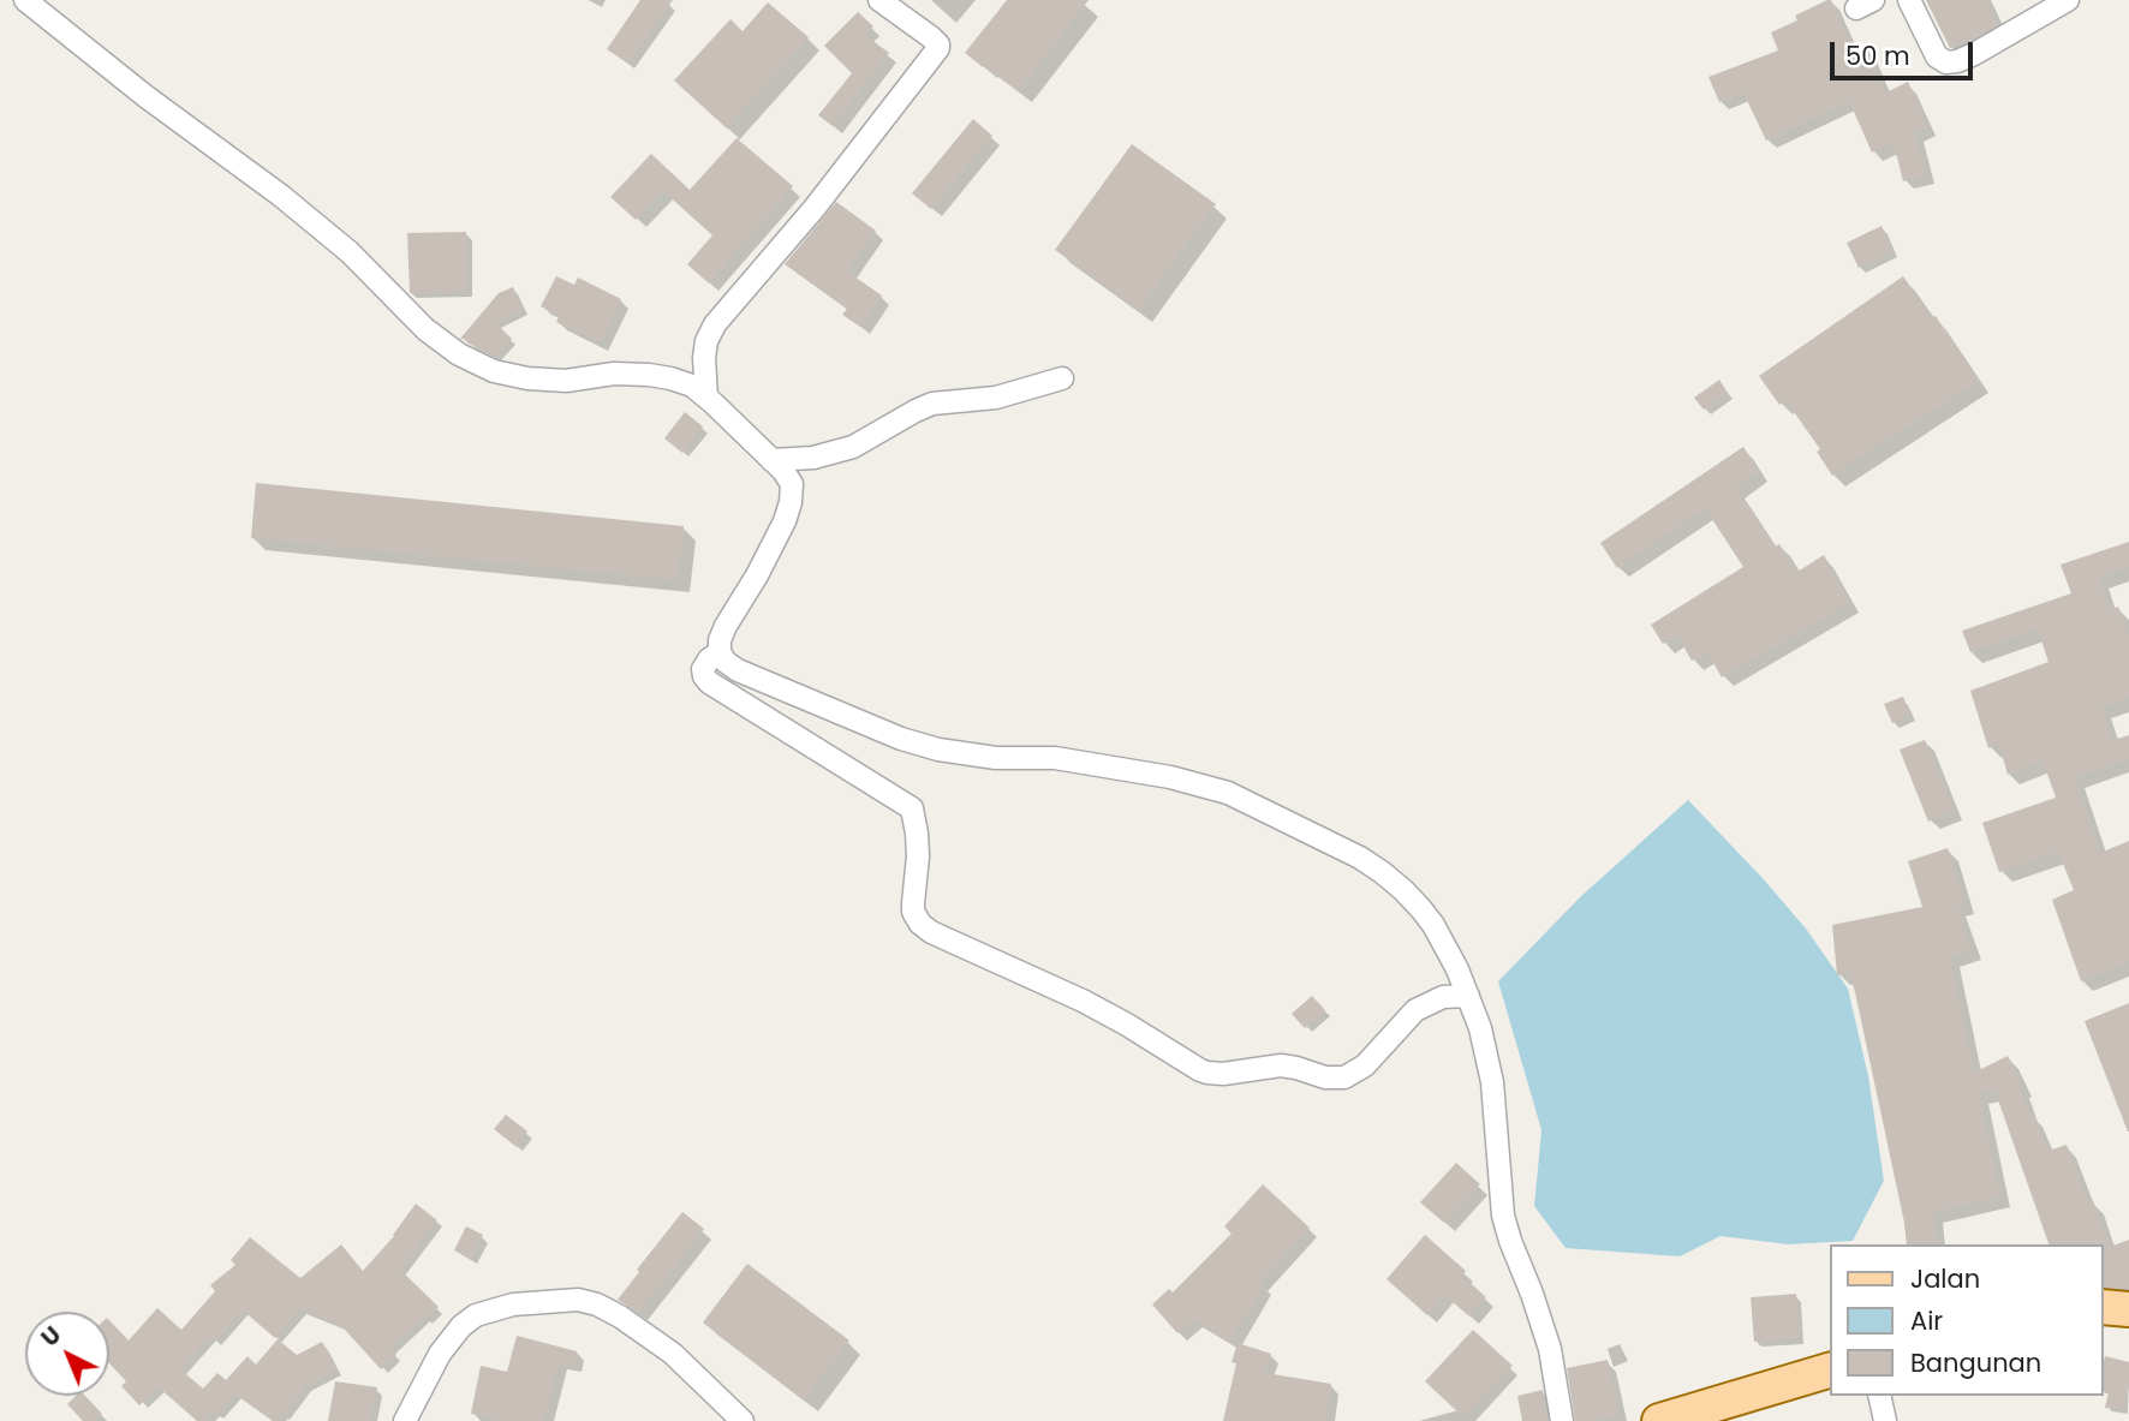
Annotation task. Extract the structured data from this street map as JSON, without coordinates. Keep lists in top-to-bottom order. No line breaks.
{"legend":["Jalan","Air","Bangunan"],"scale_bar":"50 m","north":"top left"}
